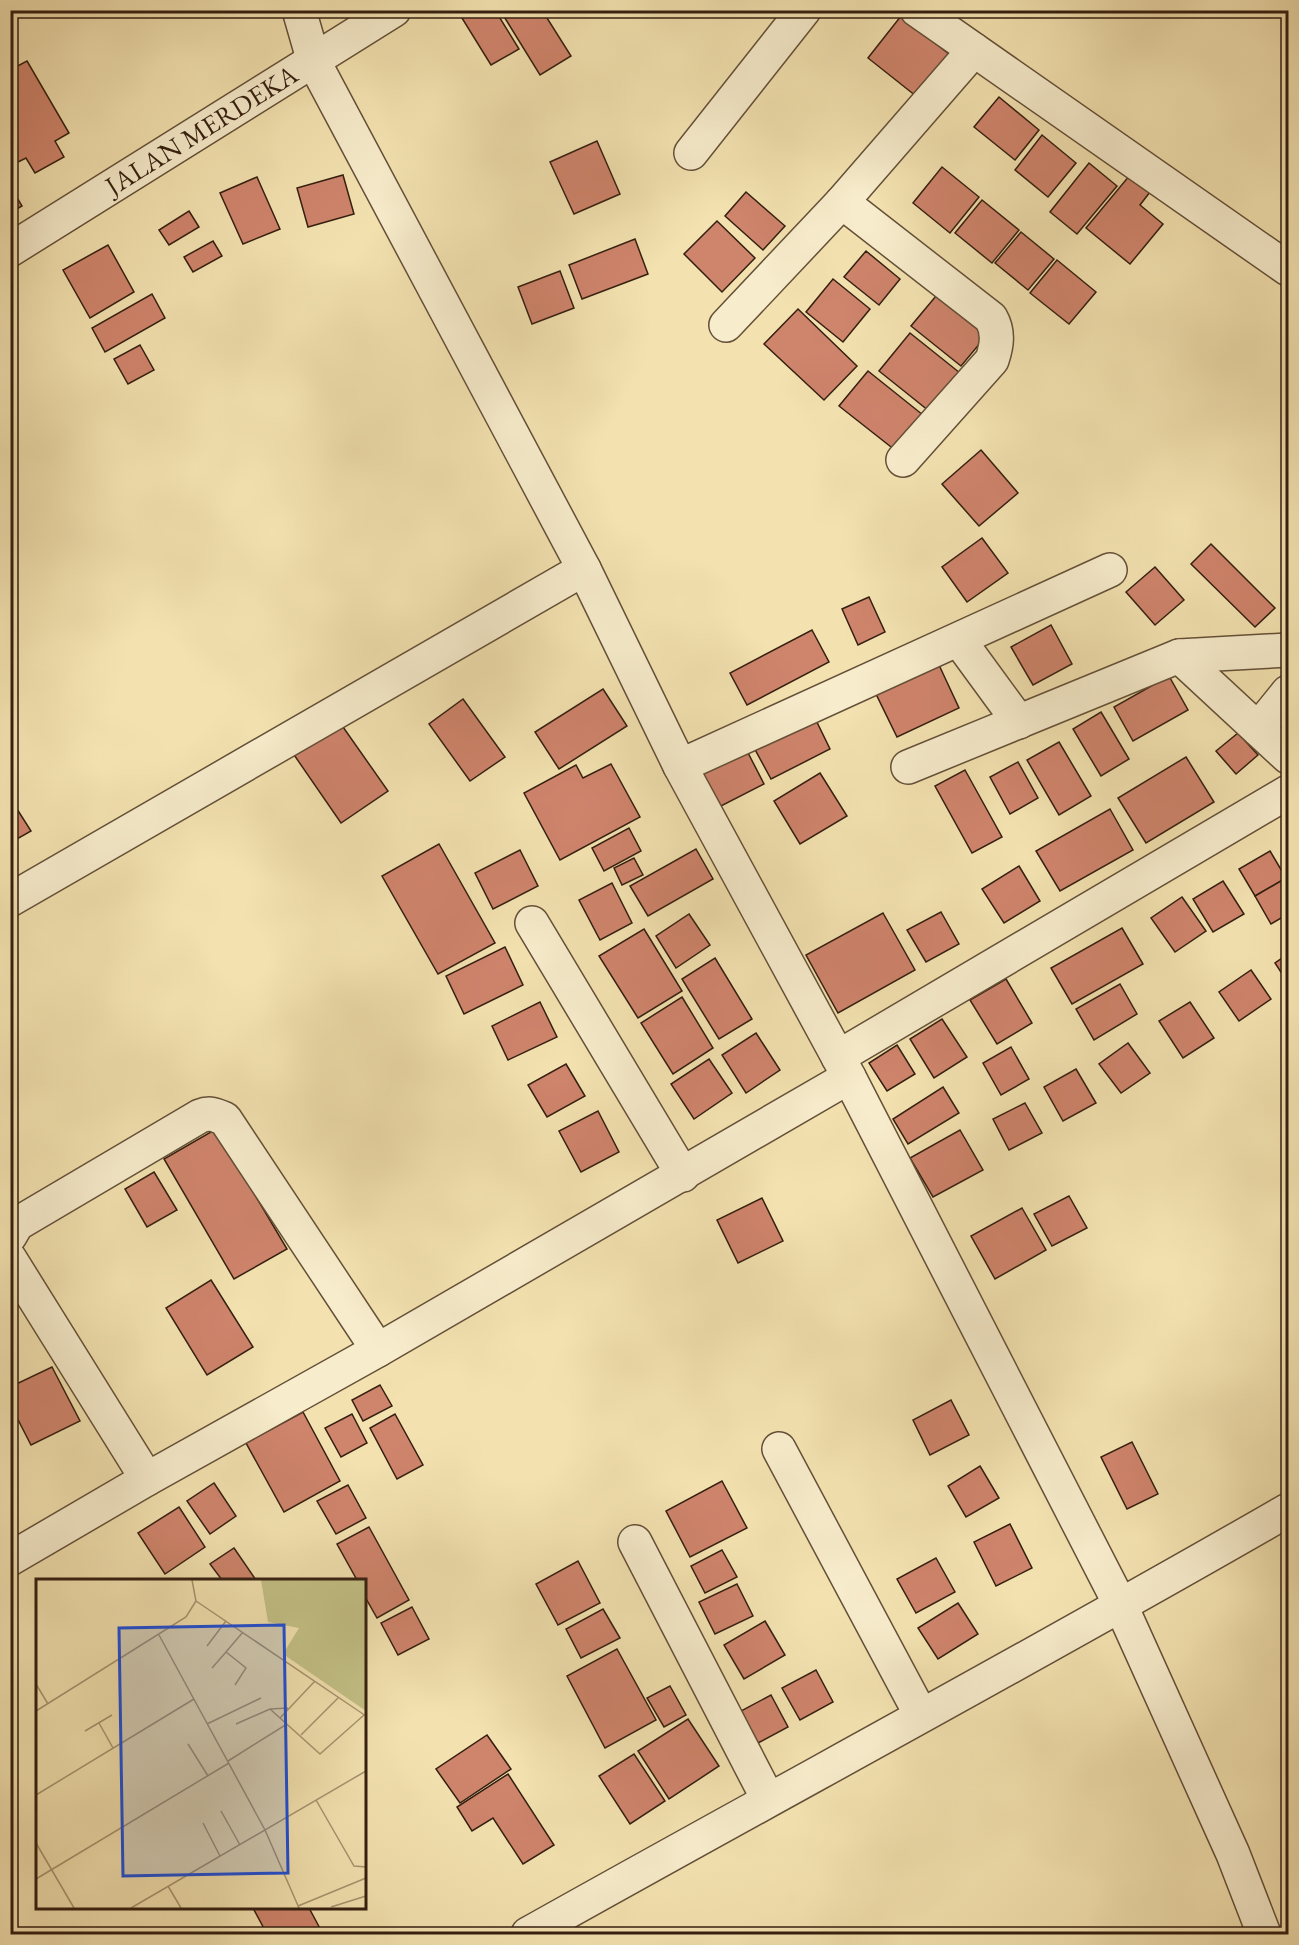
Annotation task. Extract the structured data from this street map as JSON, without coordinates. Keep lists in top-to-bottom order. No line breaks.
{"streets":{"street":["JALAN MERDEKA"]}}
